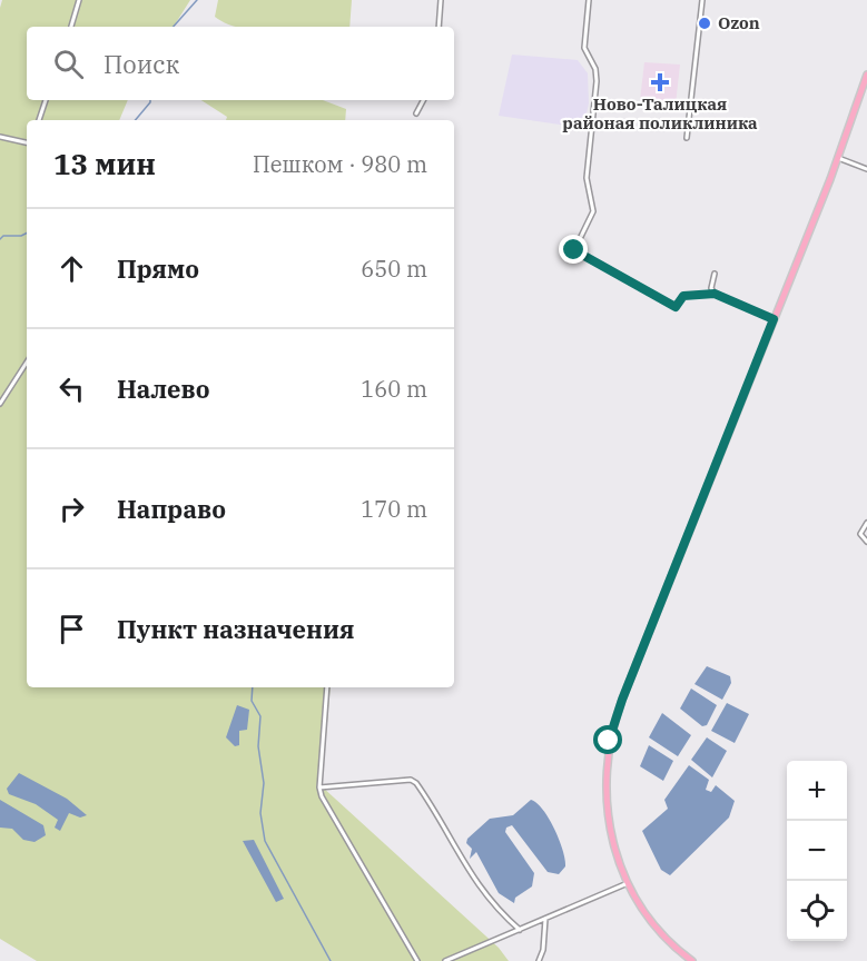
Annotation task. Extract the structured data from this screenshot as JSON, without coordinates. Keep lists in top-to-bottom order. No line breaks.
{"places":{"other":["Ozon"],"health":["Ново-Талицкая районая поликлиника"]},"page":{"search":"Поиск","heading":["13 мин","Пешком · 980 m"],"list":[["Прямо","650 m"],["Налево","160 m"],["Направо","170 m"],"Пункт назначения"],"map_buttons":["+","−"]}}
